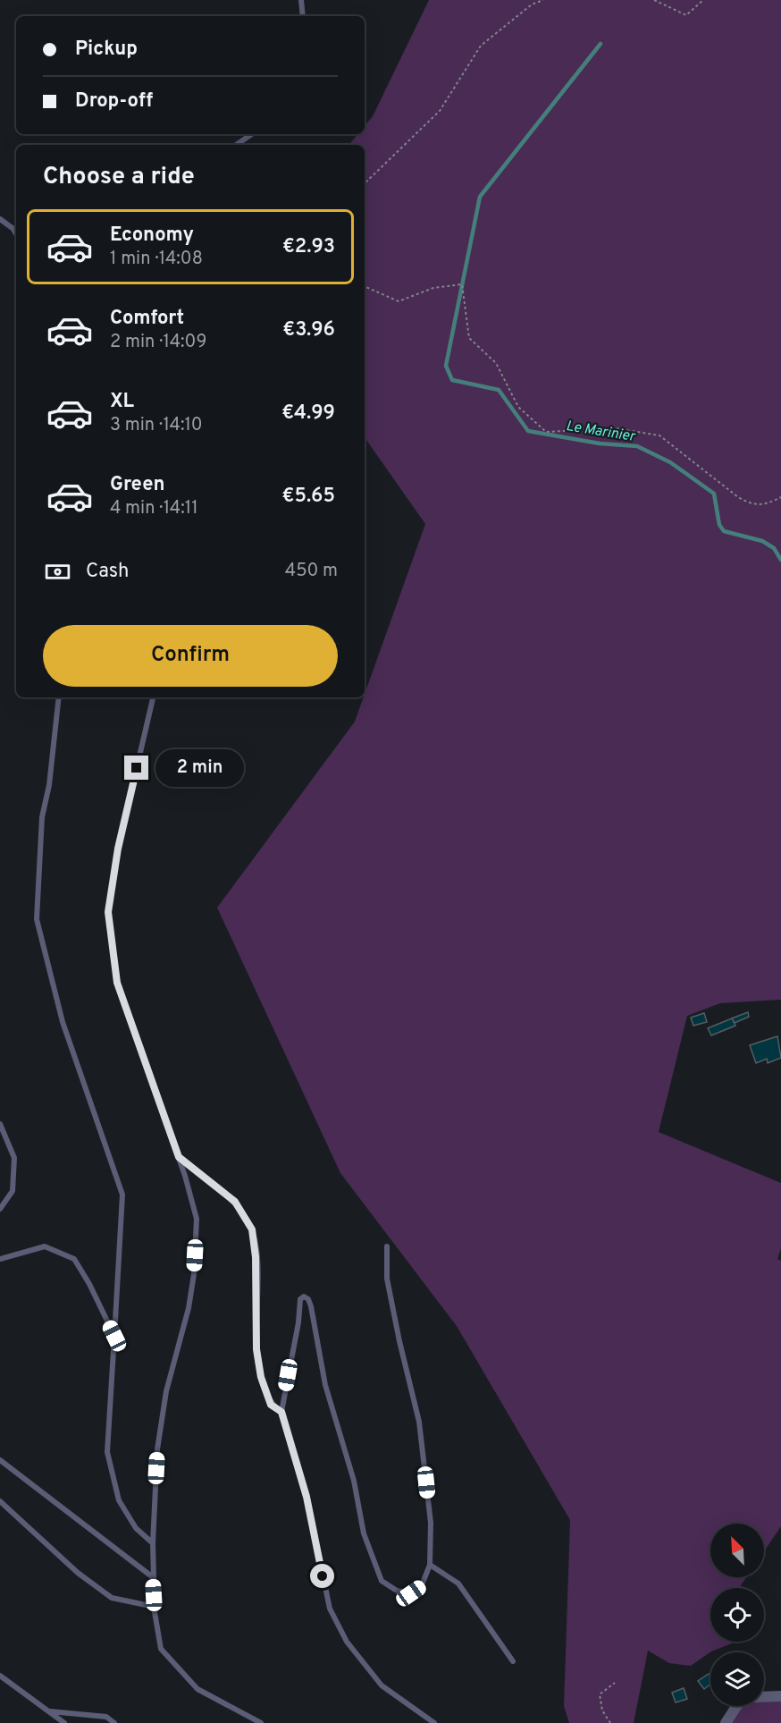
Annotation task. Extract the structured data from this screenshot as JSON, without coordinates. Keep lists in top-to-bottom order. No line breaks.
{"water":["Le Marinier"],"north":"top left","page":{"banner":["Pickup","Drop-off"],"heading":"Choose a ride","list":[{"name":"Economy","note":"1 min · 14:08","value":"€2.93"},{"name":"Comfort","note":"2 min · 14:09","value":"€3.96"},{"name":"XL","note":"3 min · 14:10","value":"€4.99"},{"name":"Green","note":"4 min · 14:11","value":"€5.65"}],"pay":["Cash","450 m"],"buttons":"Confirm","bubble":"2 min"}}
